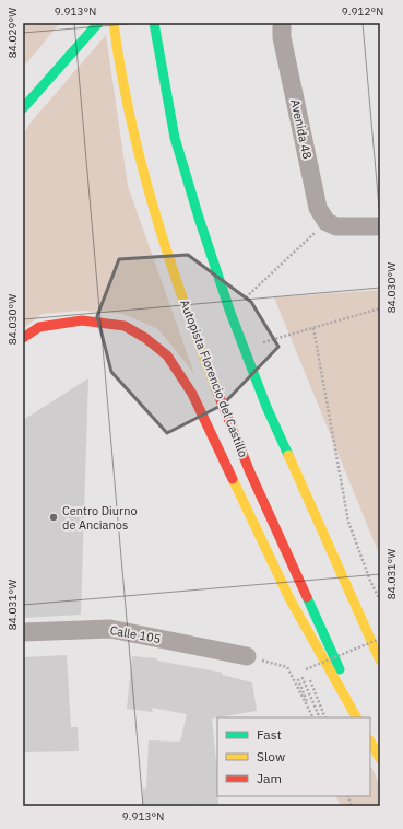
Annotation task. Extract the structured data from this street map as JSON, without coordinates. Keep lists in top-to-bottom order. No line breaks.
{"streets":{"main road":["Autopista Florencio del Castillo"],"street":["Avenida 48","Calle 105"]},"places":["Centro Diurno de Ancianos"],"legend":["Fast","Slow","Jam"],"coordinates":["9.913°N","9.912°N","84.029°W","84.030°W","84.031°W"]}
